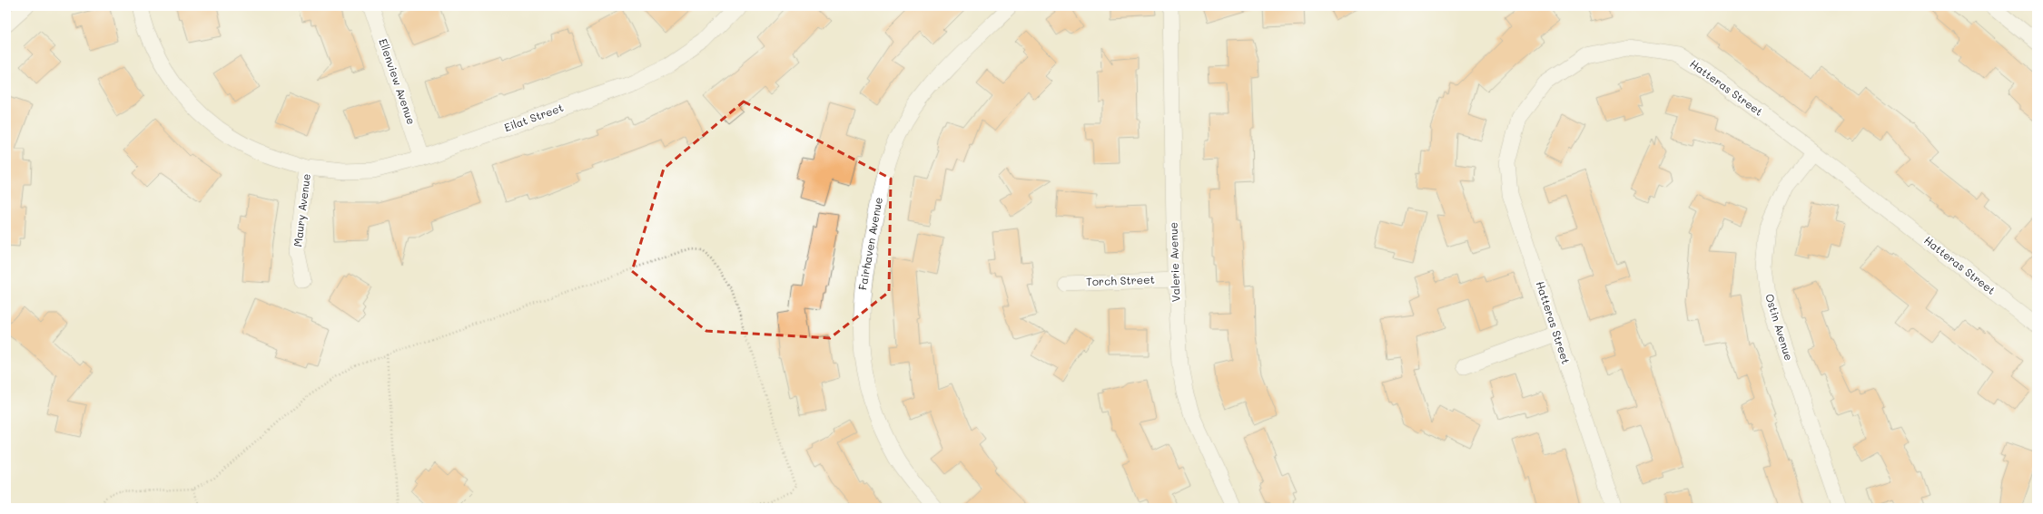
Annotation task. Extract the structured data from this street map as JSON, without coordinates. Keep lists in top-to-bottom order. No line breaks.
{"streets":{"street":["Ellenview Avenue","Hatteras Street","Eilat Street","Maury Avenue","Fairhaven Avenue","Valerie Avenue","Torch Street","Ostin Avenue"]},"crossings":[["Ellenview Avenue","Eilat Street"],["Hatteras Street","Ostin Avenue"],["Eilat Street","Maury Avenue"],["Valerie Avenue","Torch Street"]]}
